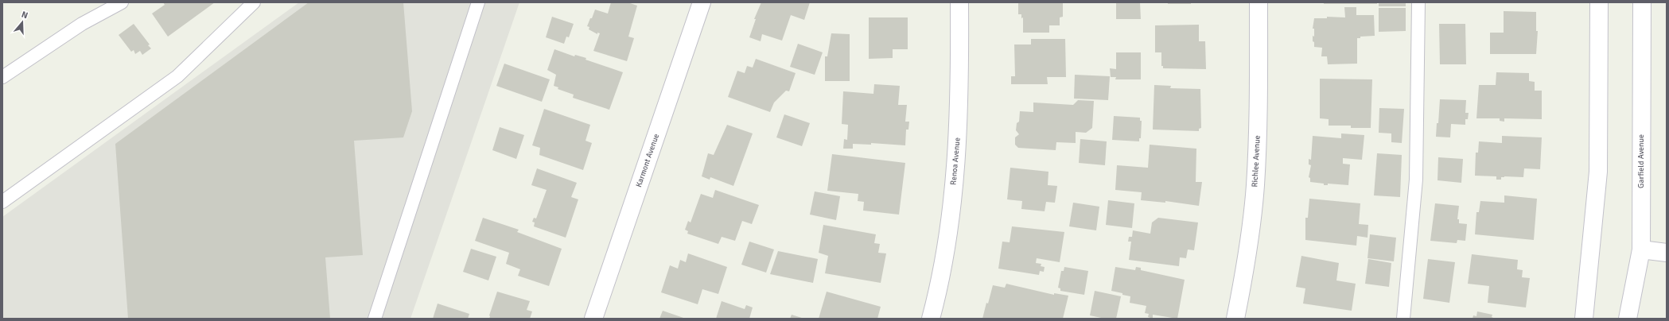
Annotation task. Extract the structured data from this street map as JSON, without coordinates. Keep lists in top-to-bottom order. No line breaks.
{"streets":{"street":["Karmont Avenue","Renoa Avenue","Richlee Avenue","Garfield Avenue"]},"north":"top"}
